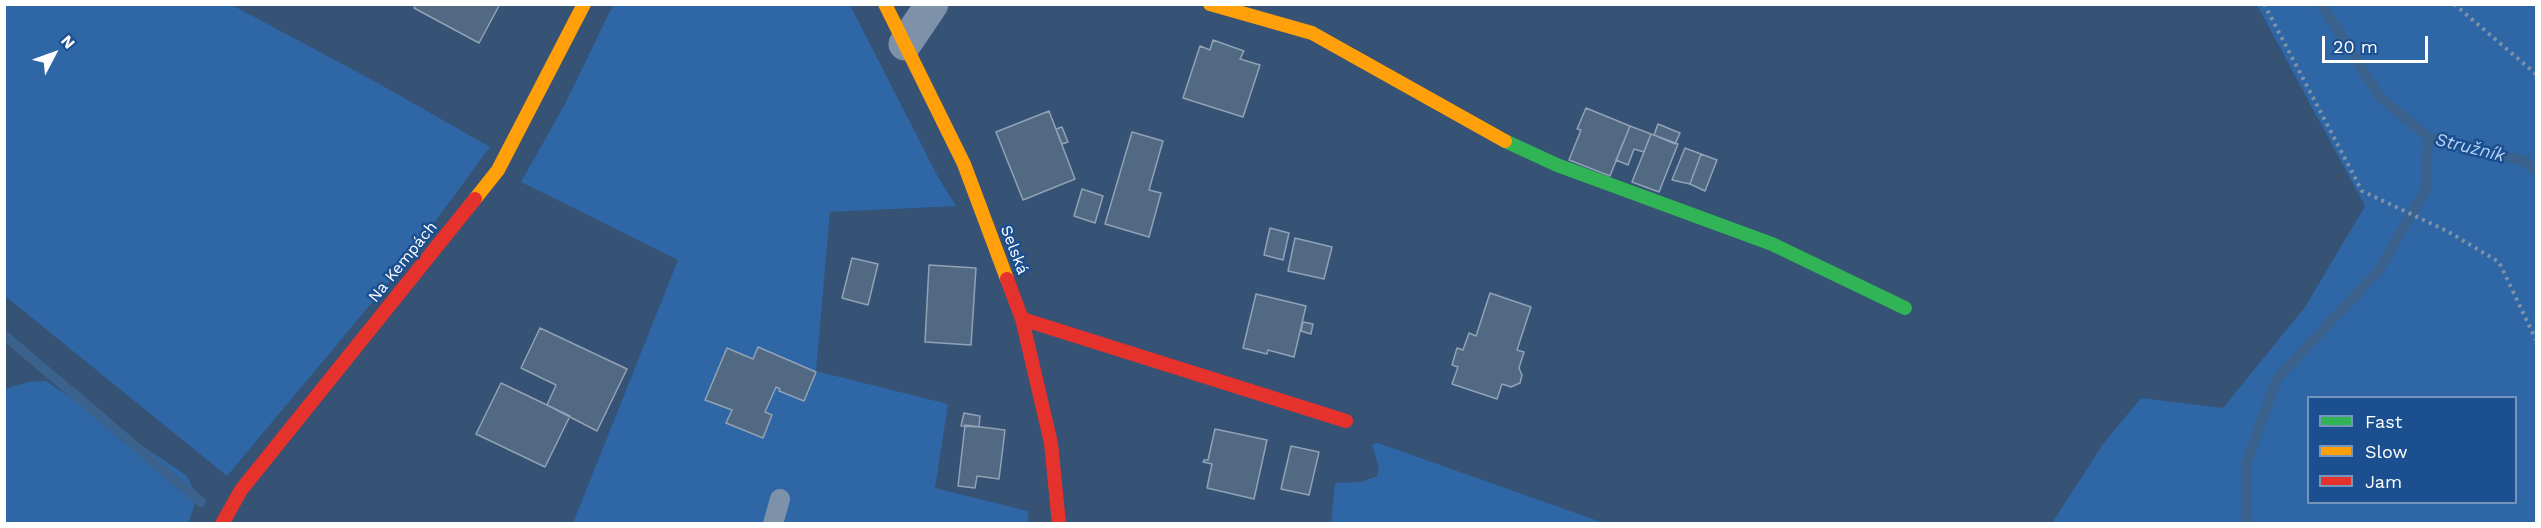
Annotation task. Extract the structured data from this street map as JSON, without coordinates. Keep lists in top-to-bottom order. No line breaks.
{"streets":{"street":["Selská","Na Kempách"]},"water":["Stružník"],"legend":["Fast","Slow","Jam"],"scale_bar":"20 m","north":"top right"}
